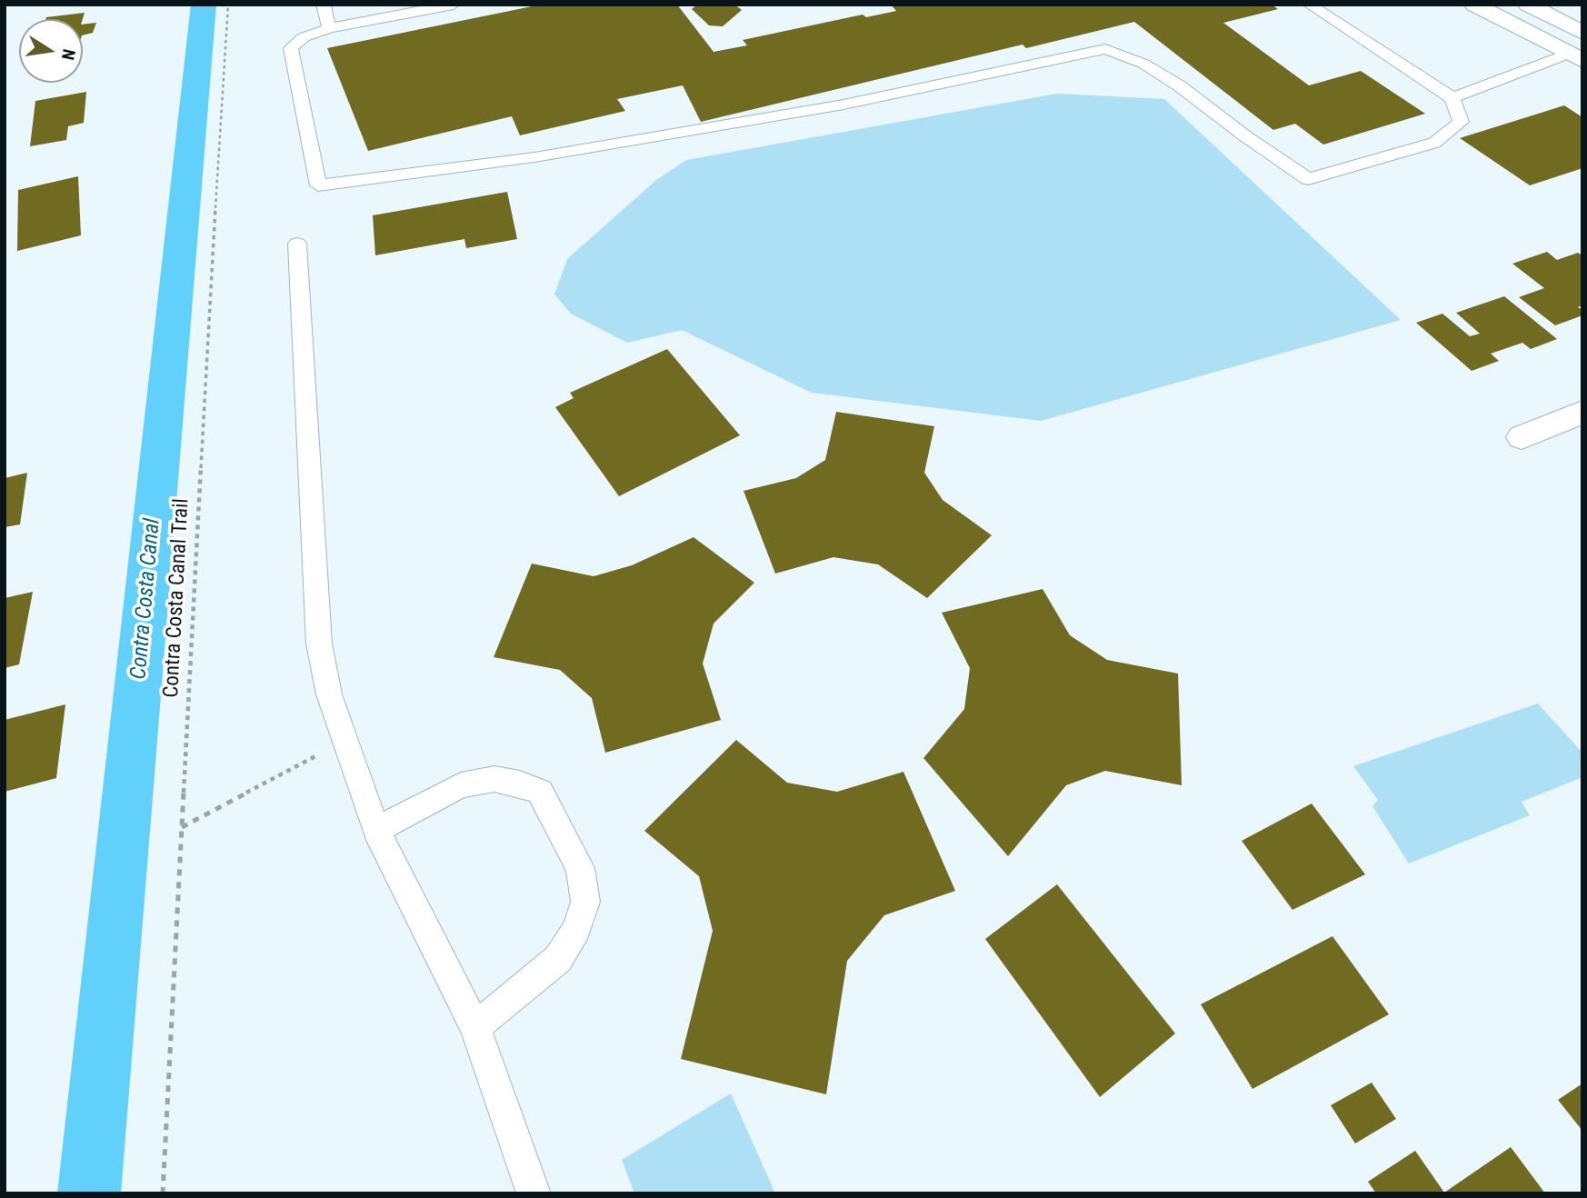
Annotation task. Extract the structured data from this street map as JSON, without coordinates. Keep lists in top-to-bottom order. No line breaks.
{"streets":{"path":["Contra Costa Canal Trail"]},"water":["Contra Costa Canal"],"north":"right"}
